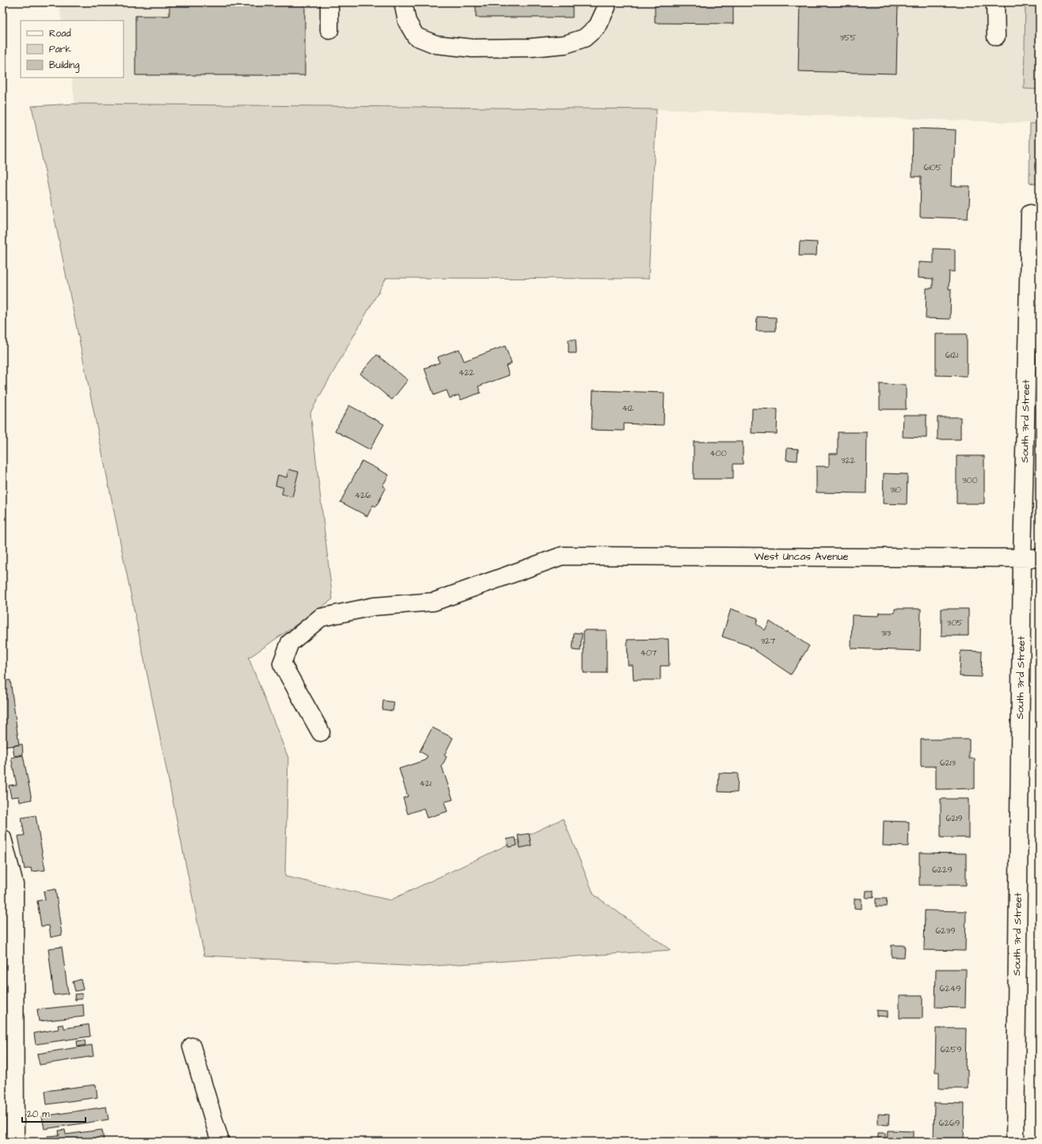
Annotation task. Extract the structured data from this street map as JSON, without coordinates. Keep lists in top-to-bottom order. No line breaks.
{"streets":{"street":["South 3rd Street","West Uncas Avenue"]},"crossings":[["South 3rd Street","West Uncas Avenue"]],"house_numbers":["355","6105","6121","422","412","400","322","300","310","426","305","313","327","407","6213","421","6219","6229","6239","6249","6259","6269"],"legend":["Road","Park","Building"],"scale_bar":"20 m"}
